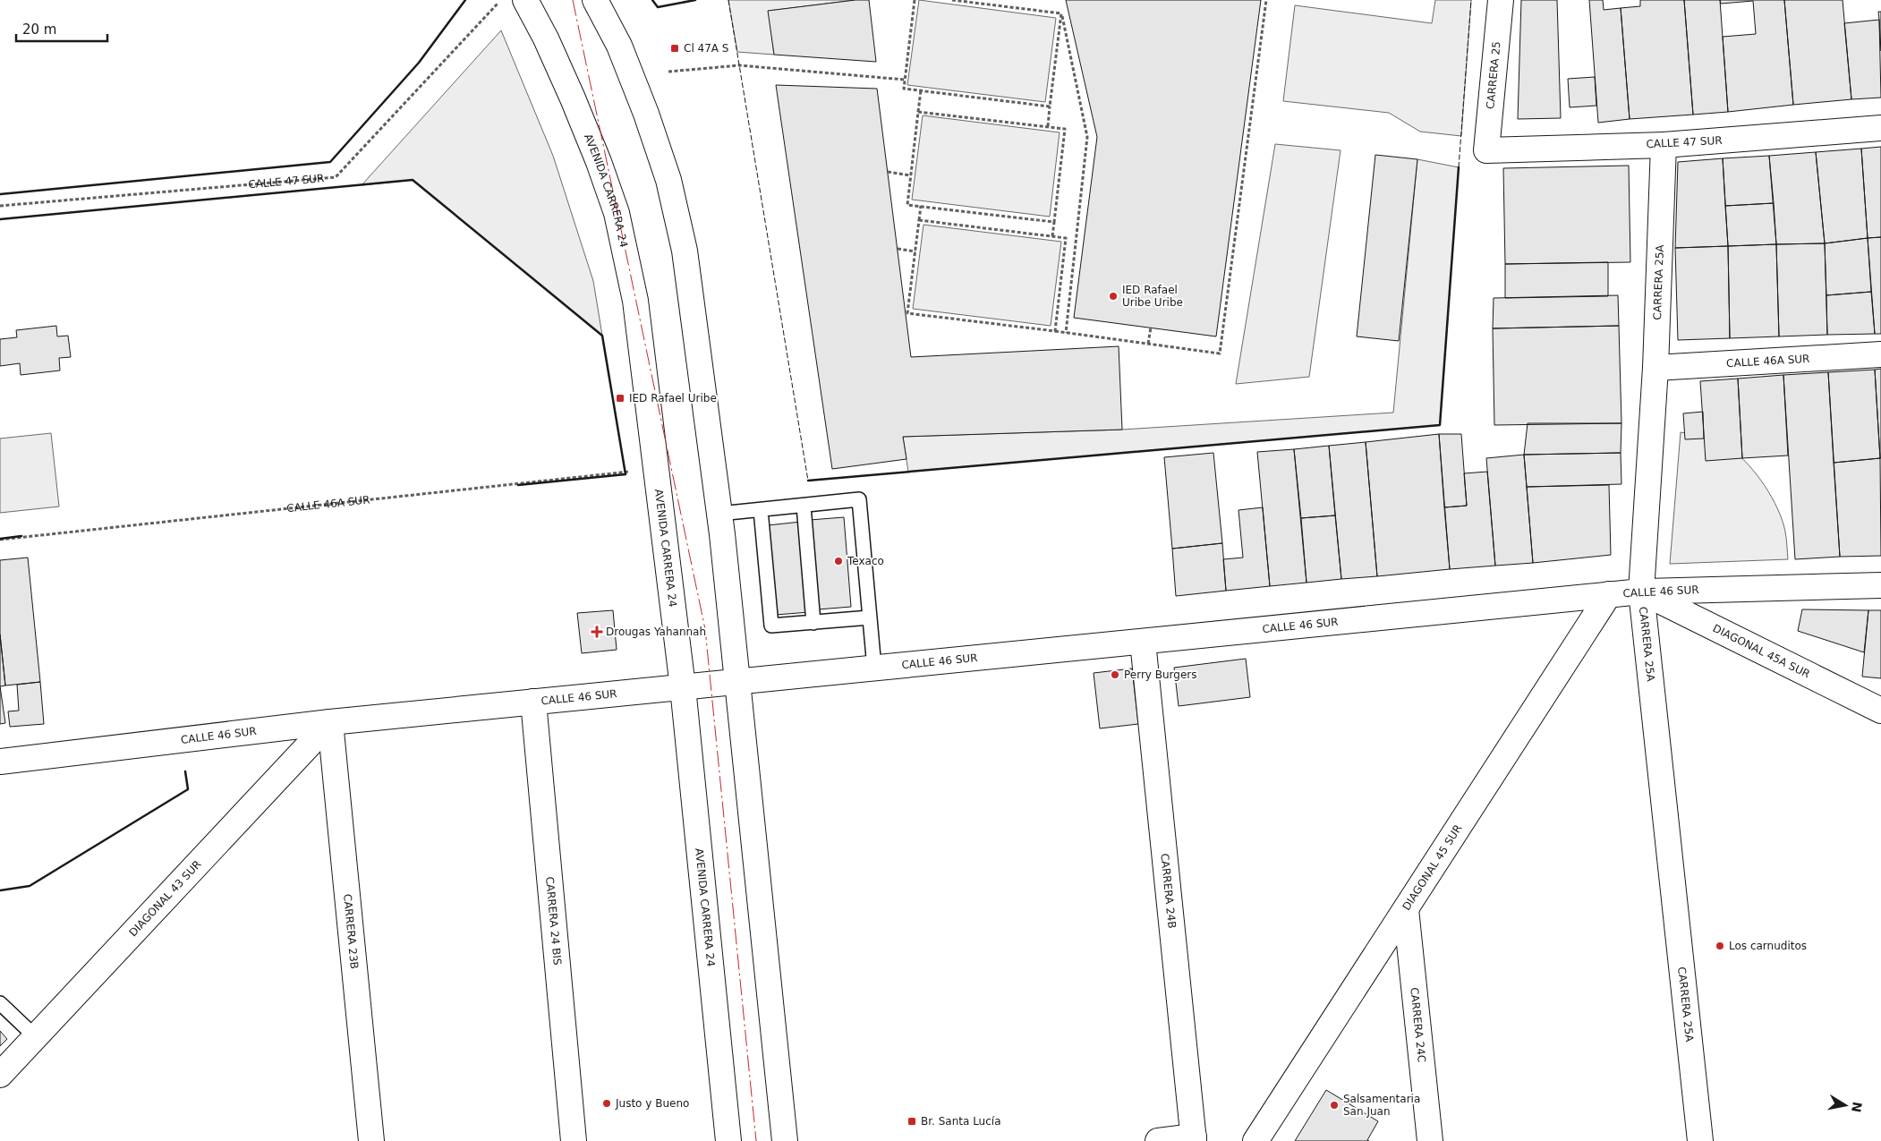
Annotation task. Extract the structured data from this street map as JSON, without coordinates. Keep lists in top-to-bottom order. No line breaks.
{"streets":{"street":["CARRERA 25","CALLE 47 SUR","AVENIDA CARRERA 24","CARRERA 25A","CALLE 46A SUR","CALLE 46 SUR","DIAGONAL 45A SUR","DIAGONAL 45 SUR","CARRERA 24B","DIAGONAL 43 SUR","CARRERA 24 BIS","CARRERA 23B","CARRERA 24C"]},"crossings":[["CARRERA 25","CALLE 47 SUR"],["CALLE 47 SUR","CARRERA 25A"],["AVENIDA CARRERA 24","CALLE 46A SUR"],["AVENIDA CARRERA 24","CALLE 46 SUR"],["CARRERA 25A","CALLE 46A SUR"],["CARRERA 25A","CALLE 46 SUR"],["CARRERA 25A","DIAGONAL 45A SUR"],["CALLE 46 SUR","DIAGONAL 45A SUR"],["CALLE 46 SUR","DIAGONAL 45 SUR"],["CALLE 46 SUR","CARRERA 24B"],["CALLE 46 SUR","DIAGONAL 43 SUR"],["CALLE 46 SUR","CARRERA 24 BIS"],["CALLE 46 SUR","CARRERA 23B"],["DIAGONAL 45 SUR","CARRERA 24C"],["DIAGONAL 43 SUR","CARRERA 23B"]],"places":{"transit":["Cl 47A S","IED Rafael Uribe","Br. Santa Lucía"],"other":["IED Rafael Uribe Uribe","Texaco","Perry Burgers","Los carnuditos","Justo y Bueno","Salsamentaria San Juan"],"health":["Drougas Yahannah"]},"scale_bar":"20 m","north":"right"}
